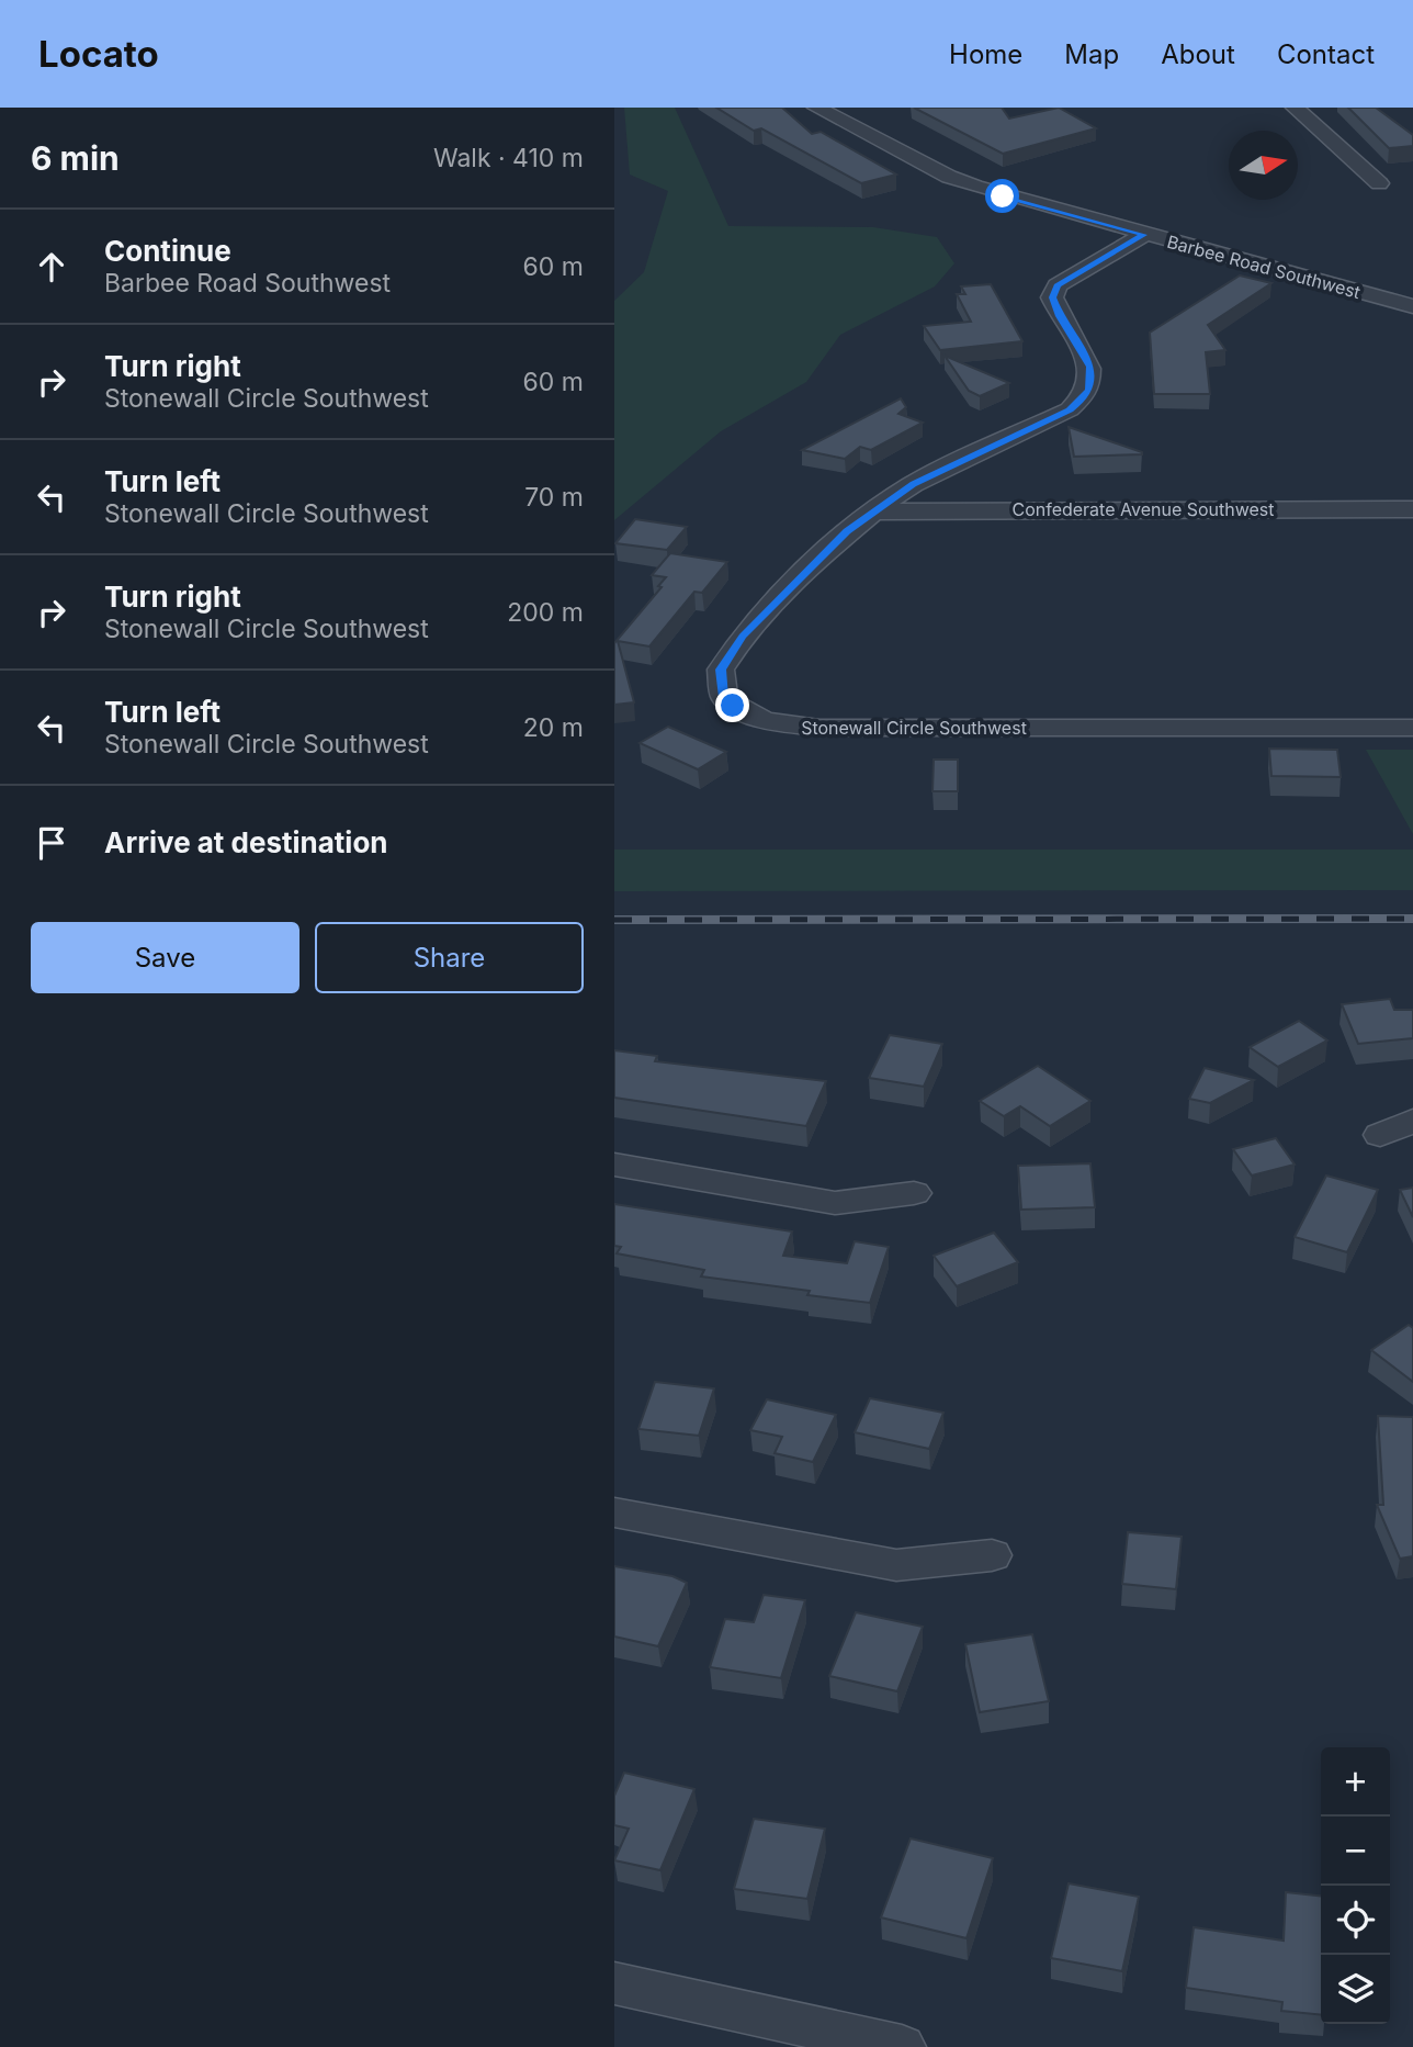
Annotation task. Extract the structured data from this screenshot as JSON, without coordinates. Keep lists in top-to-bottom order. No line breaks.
{"streets":{"street":["Barbee Road Southwest","Confederate Avenue Southwest","Stonewall Circle Southwest"]},"crossings":[["Barbee Road Southwest","Stonewall Circle Southwest"],["Confederate Avenue Southwest","Stonewall Circle Southwest"]],"north":"right","page":{"header":"Locato","nav":["Home","Map","About","Contact"],"heading":["6 min","Walk · 410 m"],"list":[["Continue","Barbee Road Southwest","60 m"],["Turn right","Stonewall Circle Southwest","60 m"],["Turn left","Stonewall Circle Southwest","70 m"],["Turn right","Stonewall Circle Southwest","200 m"],["Turn left","Stonewall Circle Southwest","20 m"],"Arrive at destination"],"buttons":["Save","Share"],"map_buttons":["+","−"]}}
